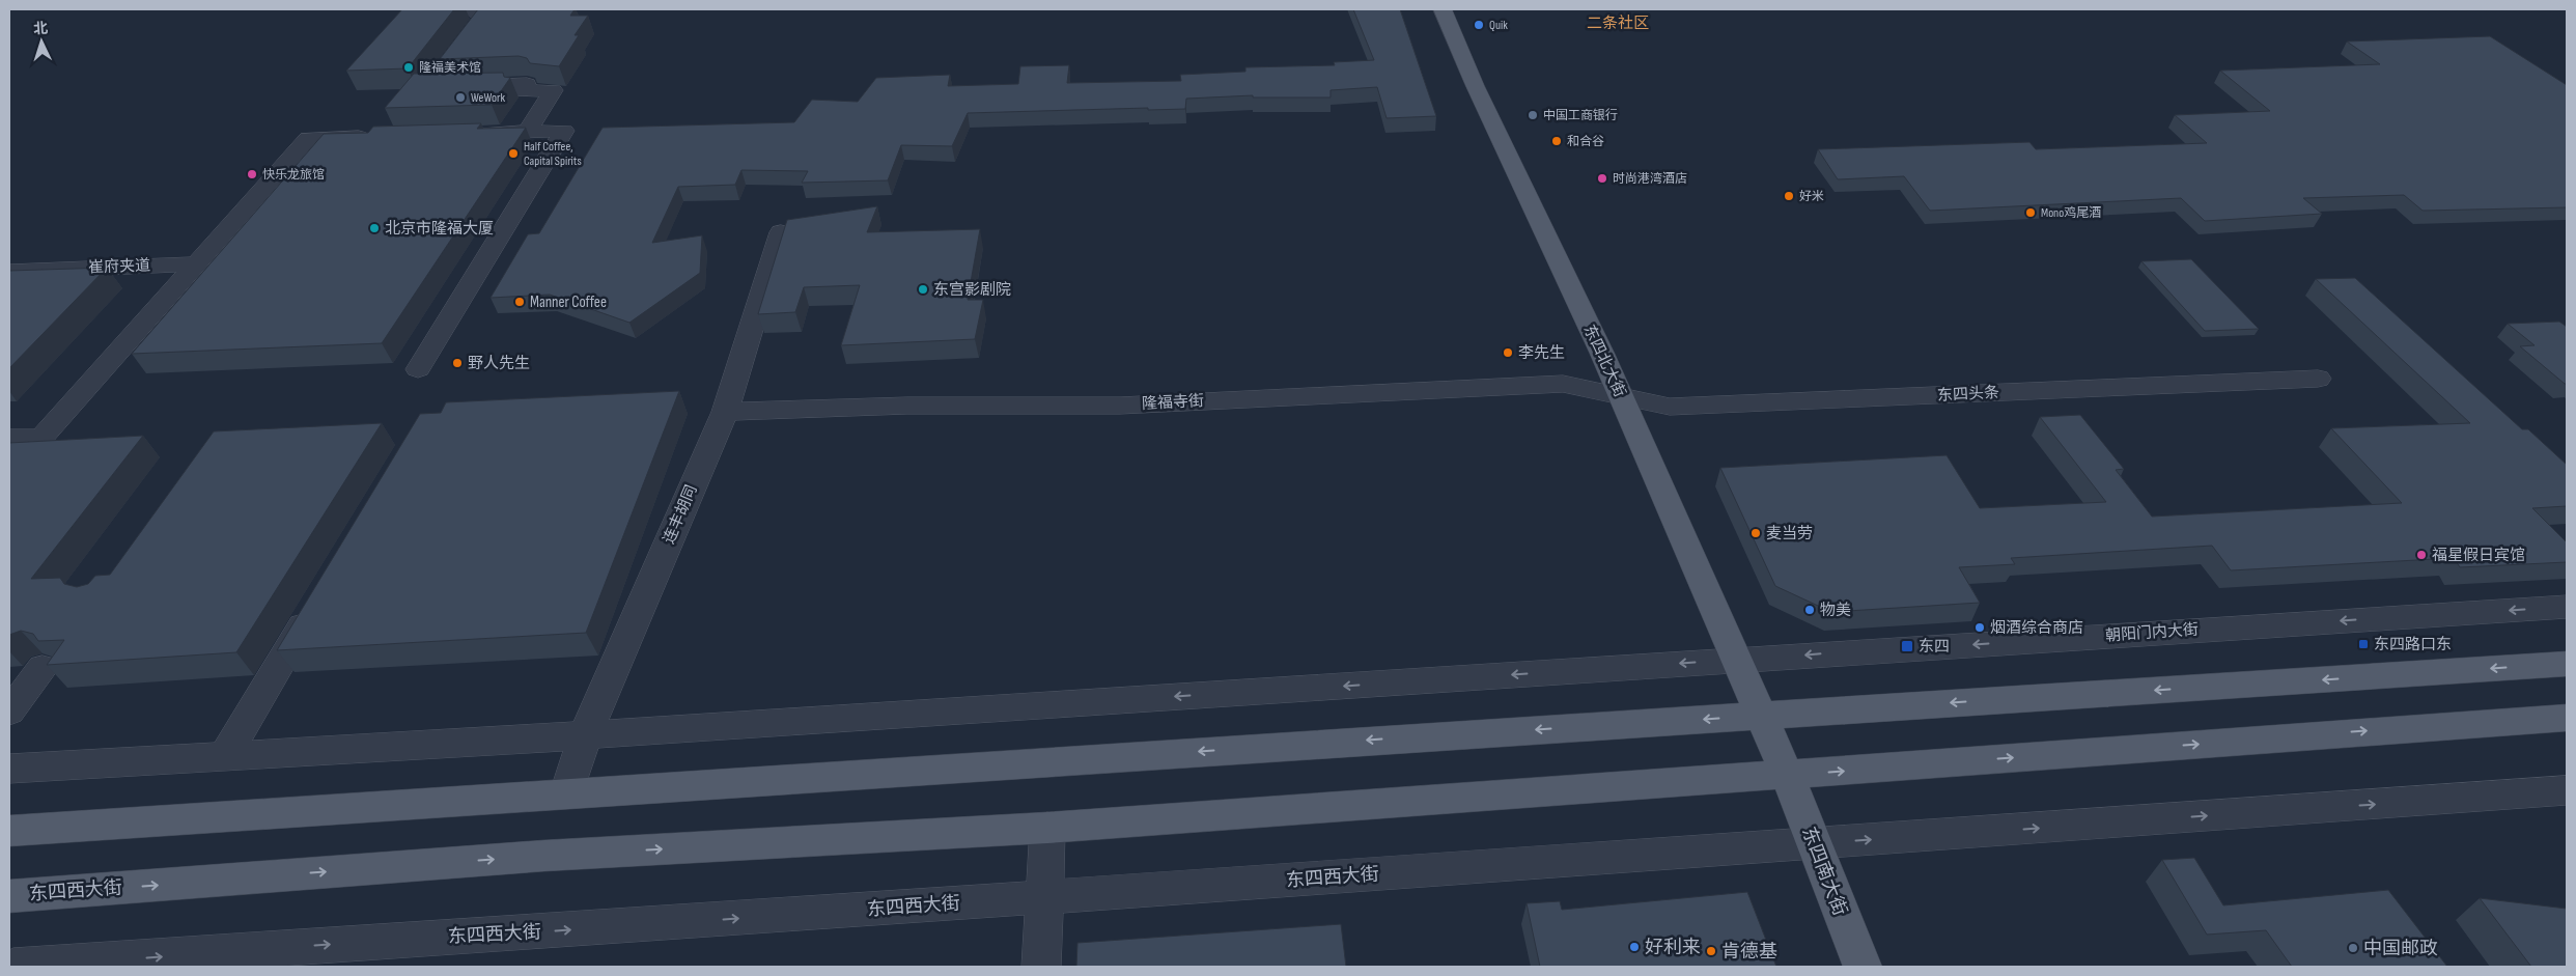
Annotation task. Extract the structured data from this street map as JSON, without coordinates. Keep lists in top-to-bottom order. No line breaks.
{"streets":{"main road":["东四北大街","东四南大街","东四西大街"],"street":["崔府夹道","东四头条","隆福寺街","连丰胡同","朝阳门内大街"]},"crossings":[["东四北大街","东四头条"],["东四北大街","隆福寺街"],["东四北大街","朝阳门内大街"],["东四北大街","东四南大街"],["东四头条","隆福寺街"],["隆福寺街","连丰胡同"],["东四南大街","东四西大街"]],"districts":["二条社区"],"places":{"other":["Quik","隆福美术馆","WeWork","中国工商银行","和合谷","Half Coffee, Capital Spirits","快乐龙旅馆","时尚港湾酒店","好米","Mono鸡尾酒","北京市隆福大厦","东宫影剧院","Manner Coffee","李先生","野人先生","麦当劳","福星假日宾馆","物美","烟酒综合商店","好利来","中国邮政","肯德基"],"transit":["东四路口东","东四"]},"north":"top"}
